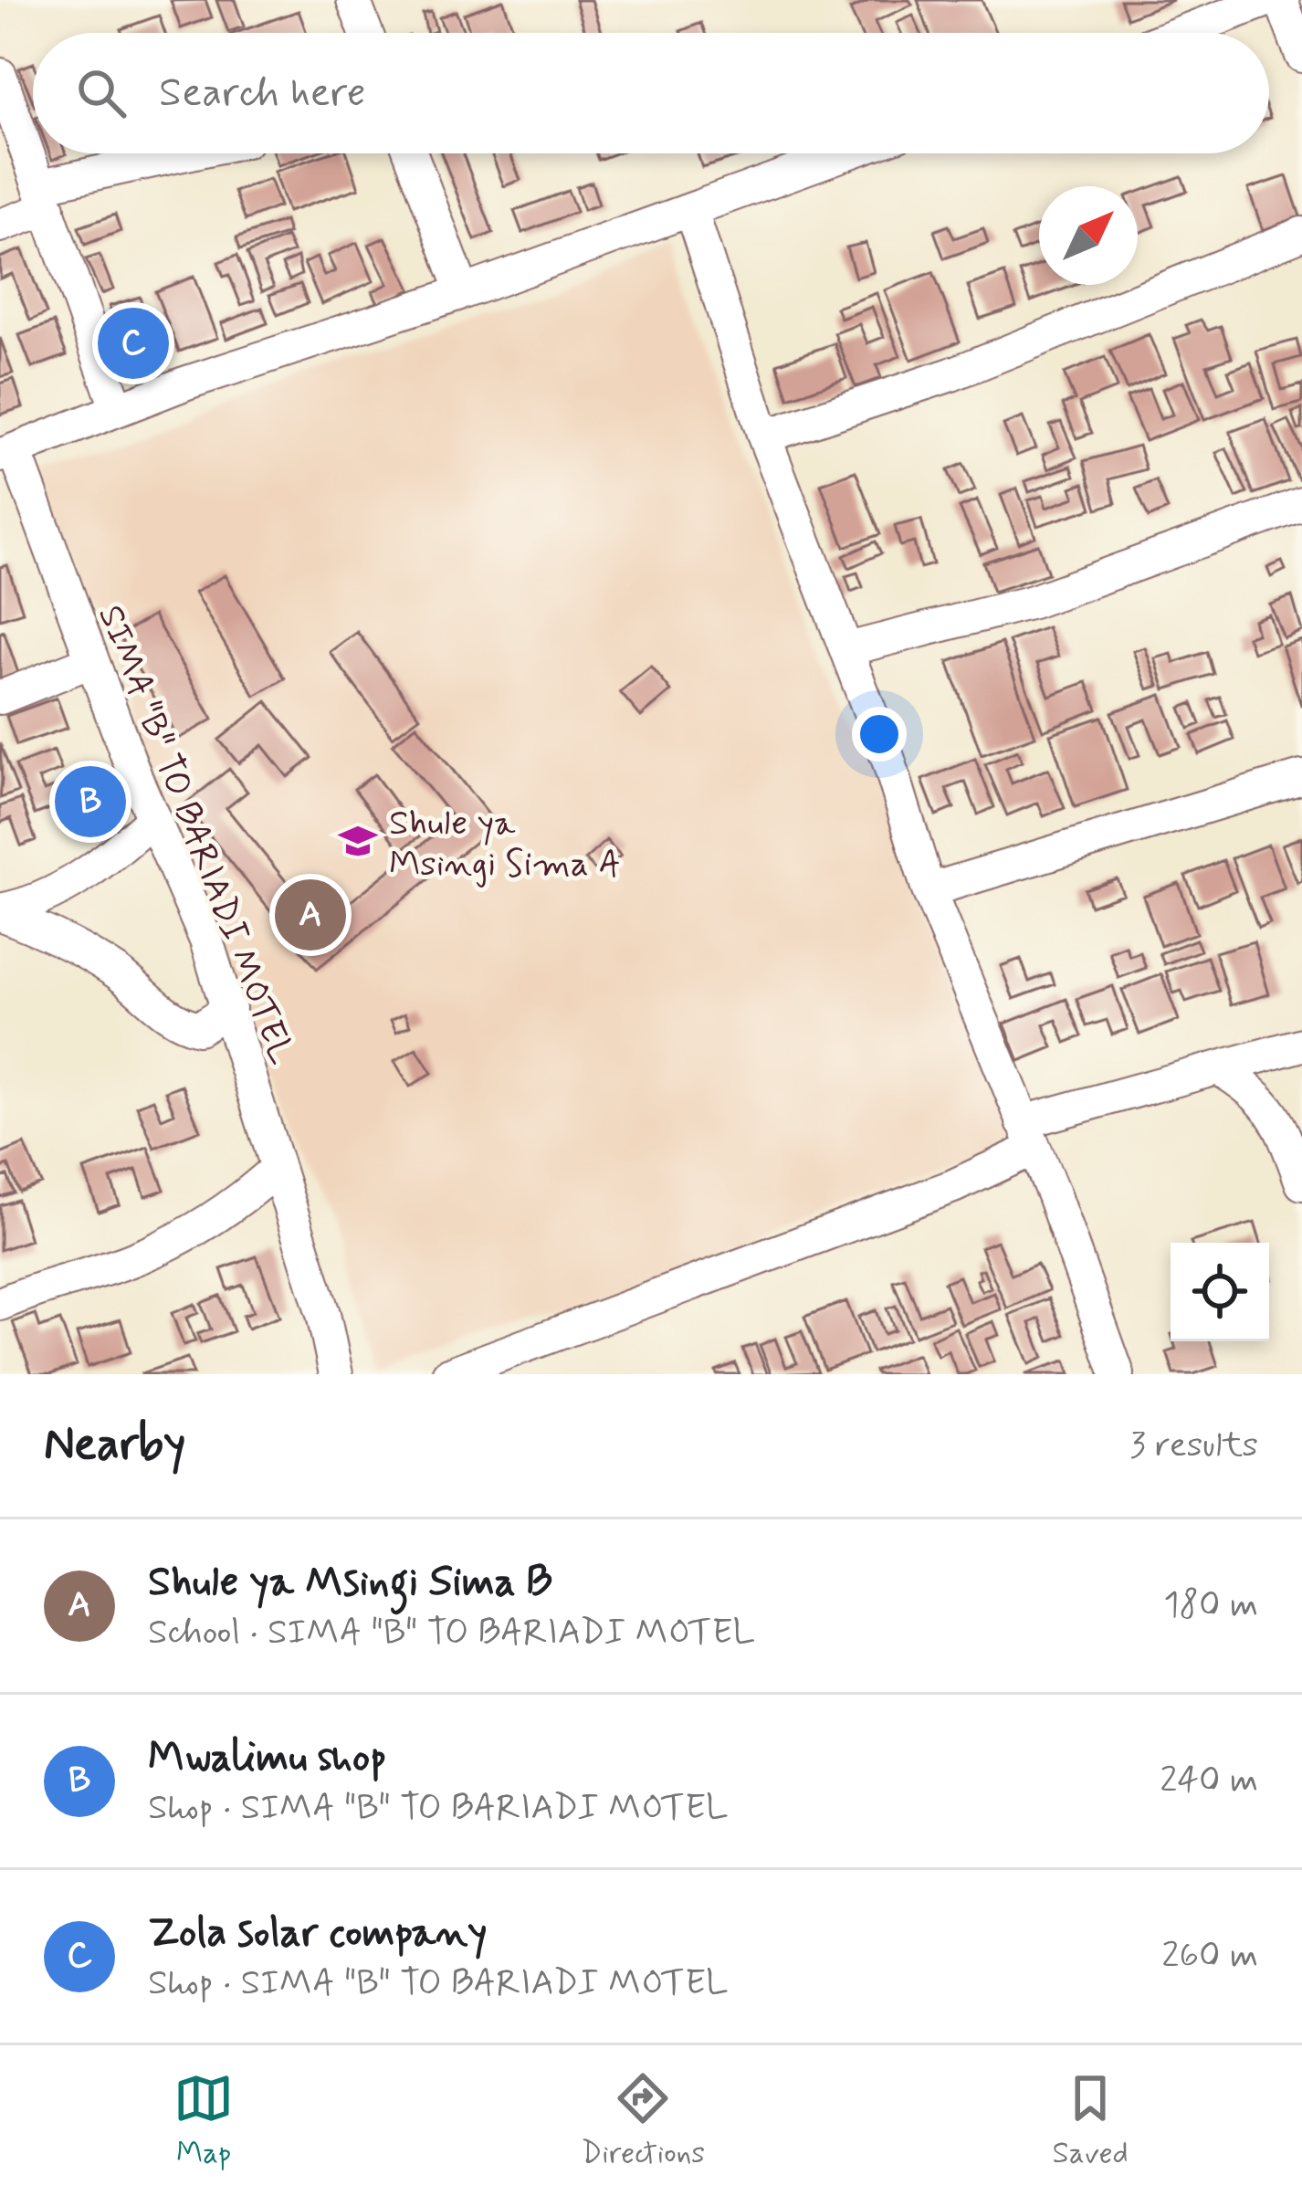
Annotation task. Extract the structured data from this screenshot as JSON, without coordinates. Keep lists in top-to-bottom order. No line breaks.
{"streets":{"street":["SIMA \"B\" TO BARIADI MOTEL"]},"places":{"school or university":["Shule ya Msingi Sima A"]},"north":"top right","page":{"search":"Search here","pins":["C","B","A"],"heading":["Nearby","3 results"],"list":[{"mark":"A","name":"Shule ya Msingi Sima B","note":"School · SIMA \"B\" TO BARIADI MOTEL","value":"180 m"},{"mark":"B","name":"Mwalimu shop","note":"Shop · SIMA \"B\" TO BARIADI MOTEL","value":"240 m"},{"mark":"C","name":"Zola solar company","note":"Shop · SIMA \"B\" TO BARIADI MOTEL","value":"260 m"}],"nav":["Map","Directions","Saved"]}}
